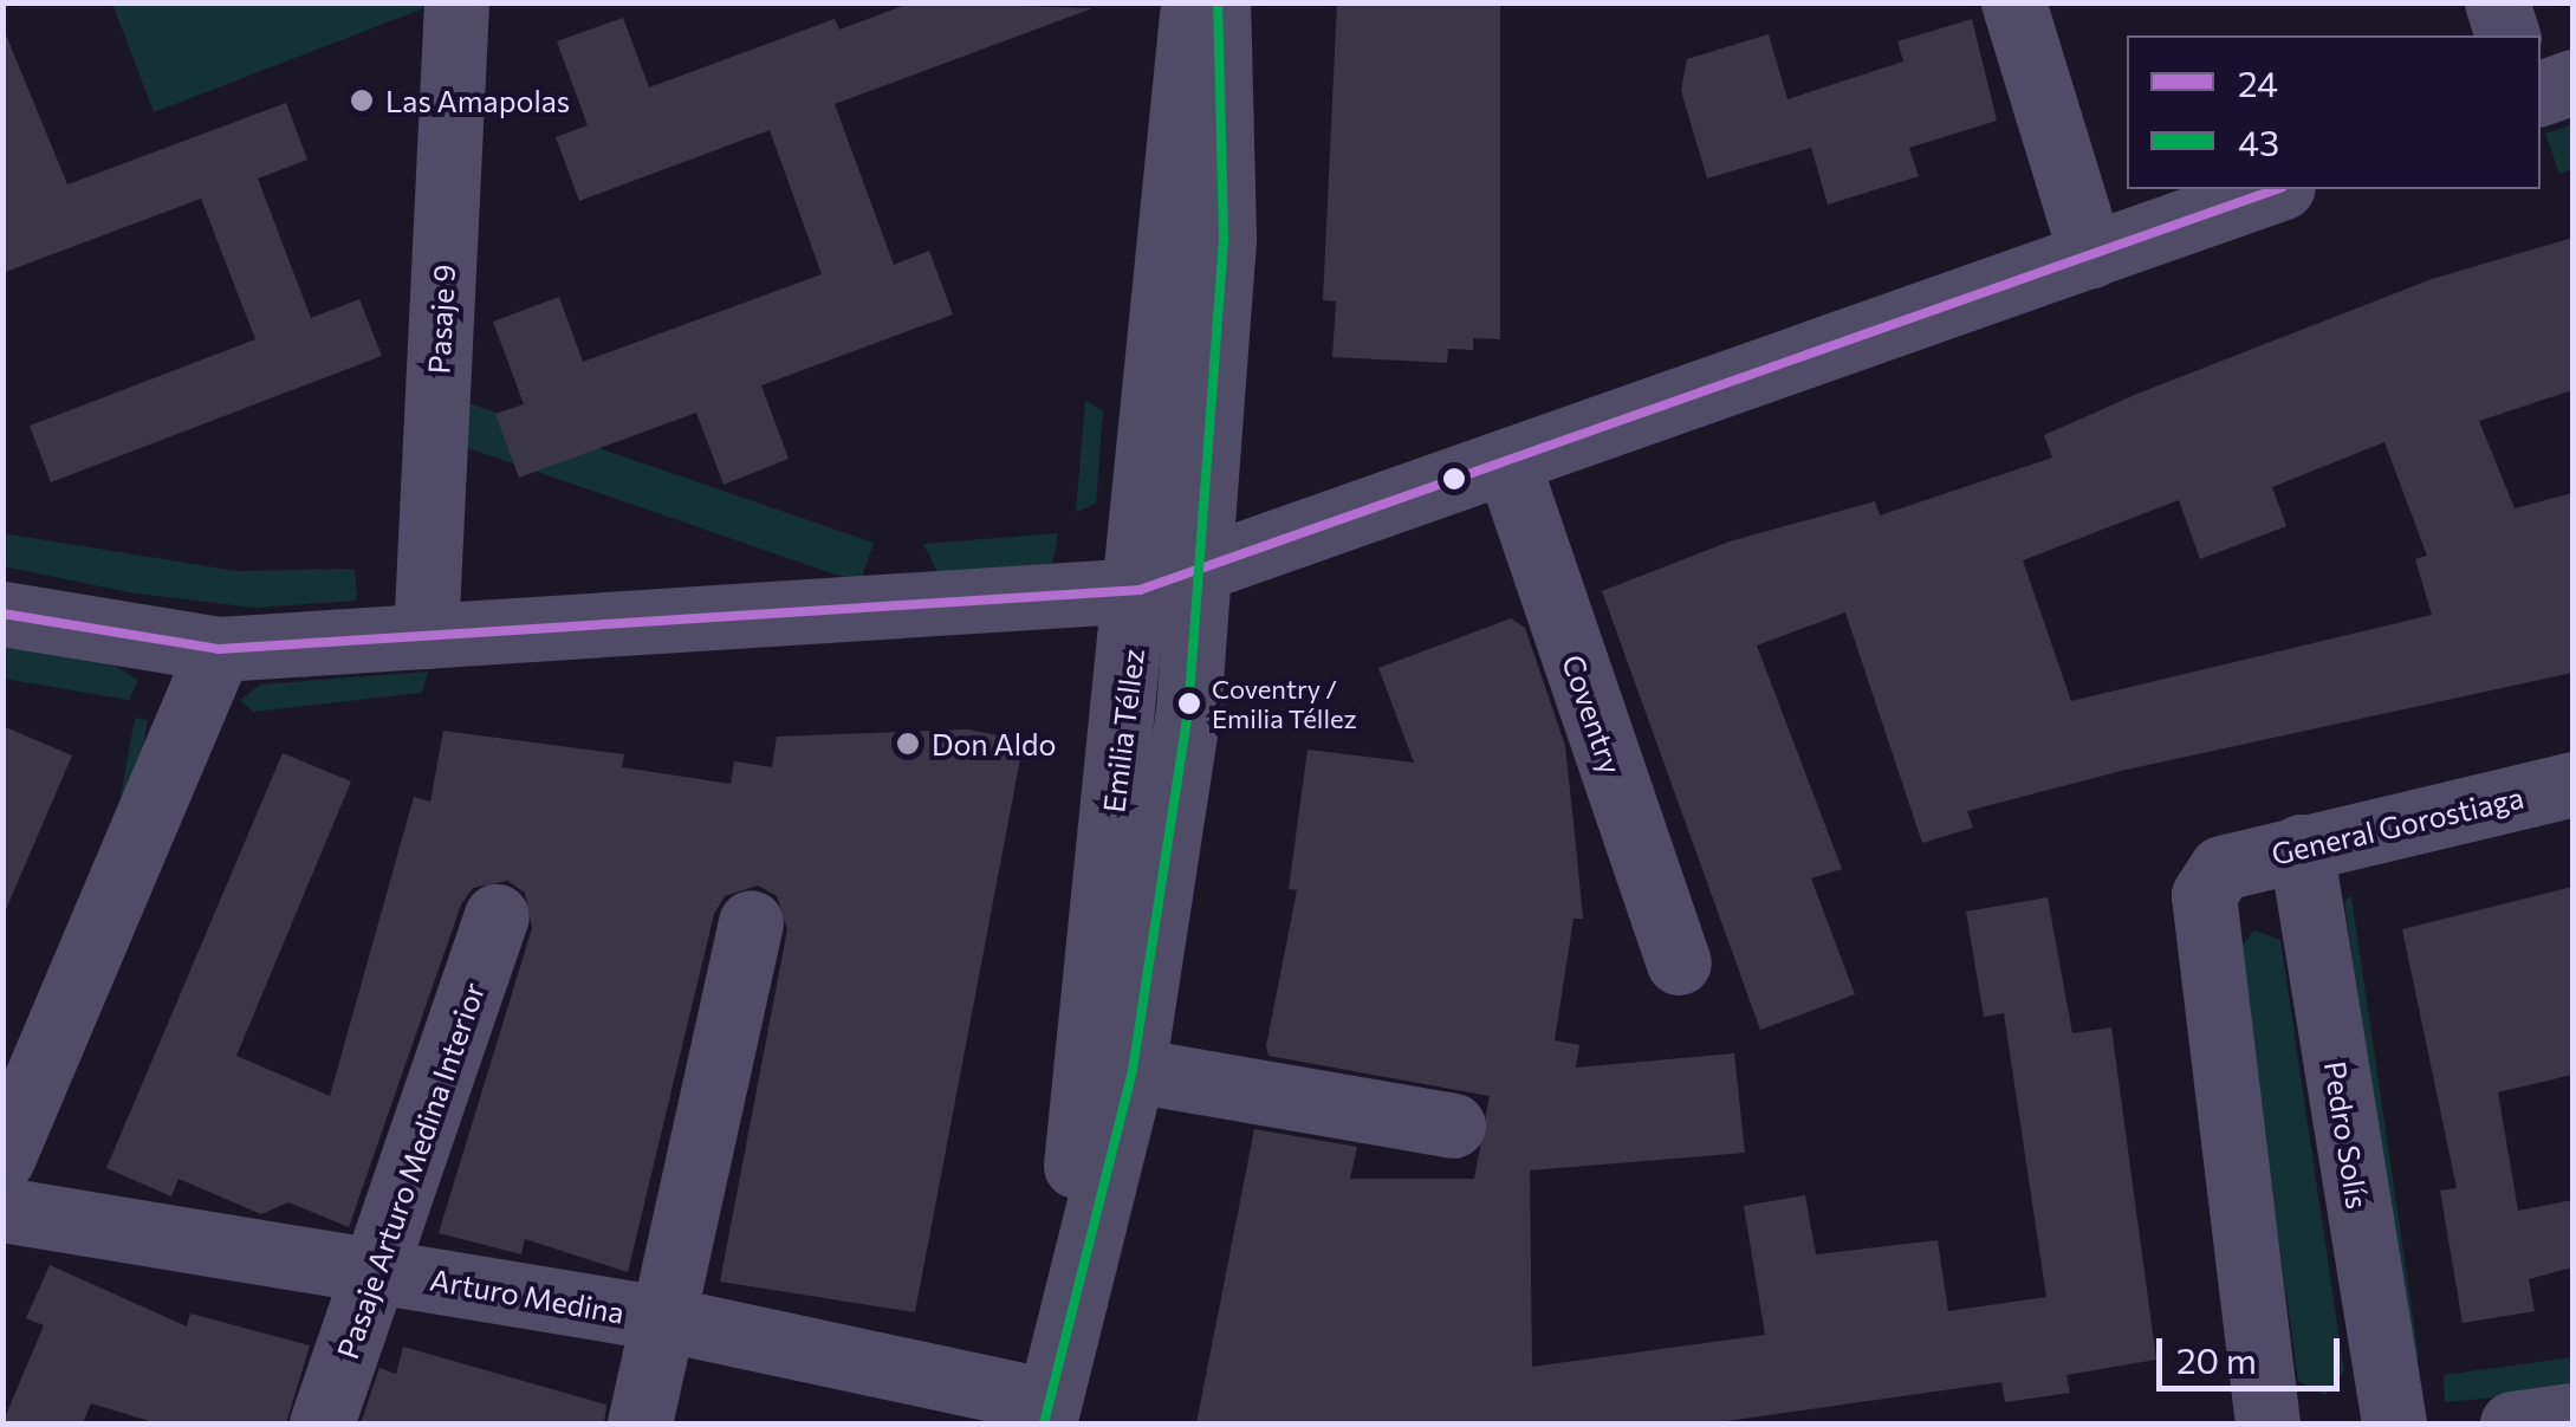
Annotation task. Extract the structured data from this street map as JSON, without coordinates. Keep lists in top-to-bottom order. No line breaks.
{"streets":{"street":["Pasaje 9","Coventry","Emilia Téllez","General Gorostiaga","Pedro Solís","Pasaje Arturo Medina Interior","Arturo Medina"]},"crossings":[["Emilia Téllez","Arturo Medina"],["General Gorostiaga","Pedro Solís"],["Pasaje Arturo Medina Interior","Arturo Medina"]],"places":["Las Amapolas","Coventry / Emilia Téllez","Don Aldo"],"lines":["transit line 43","transit line 24"],"legend":["24","43"],"scale_bar":"20 m"}
